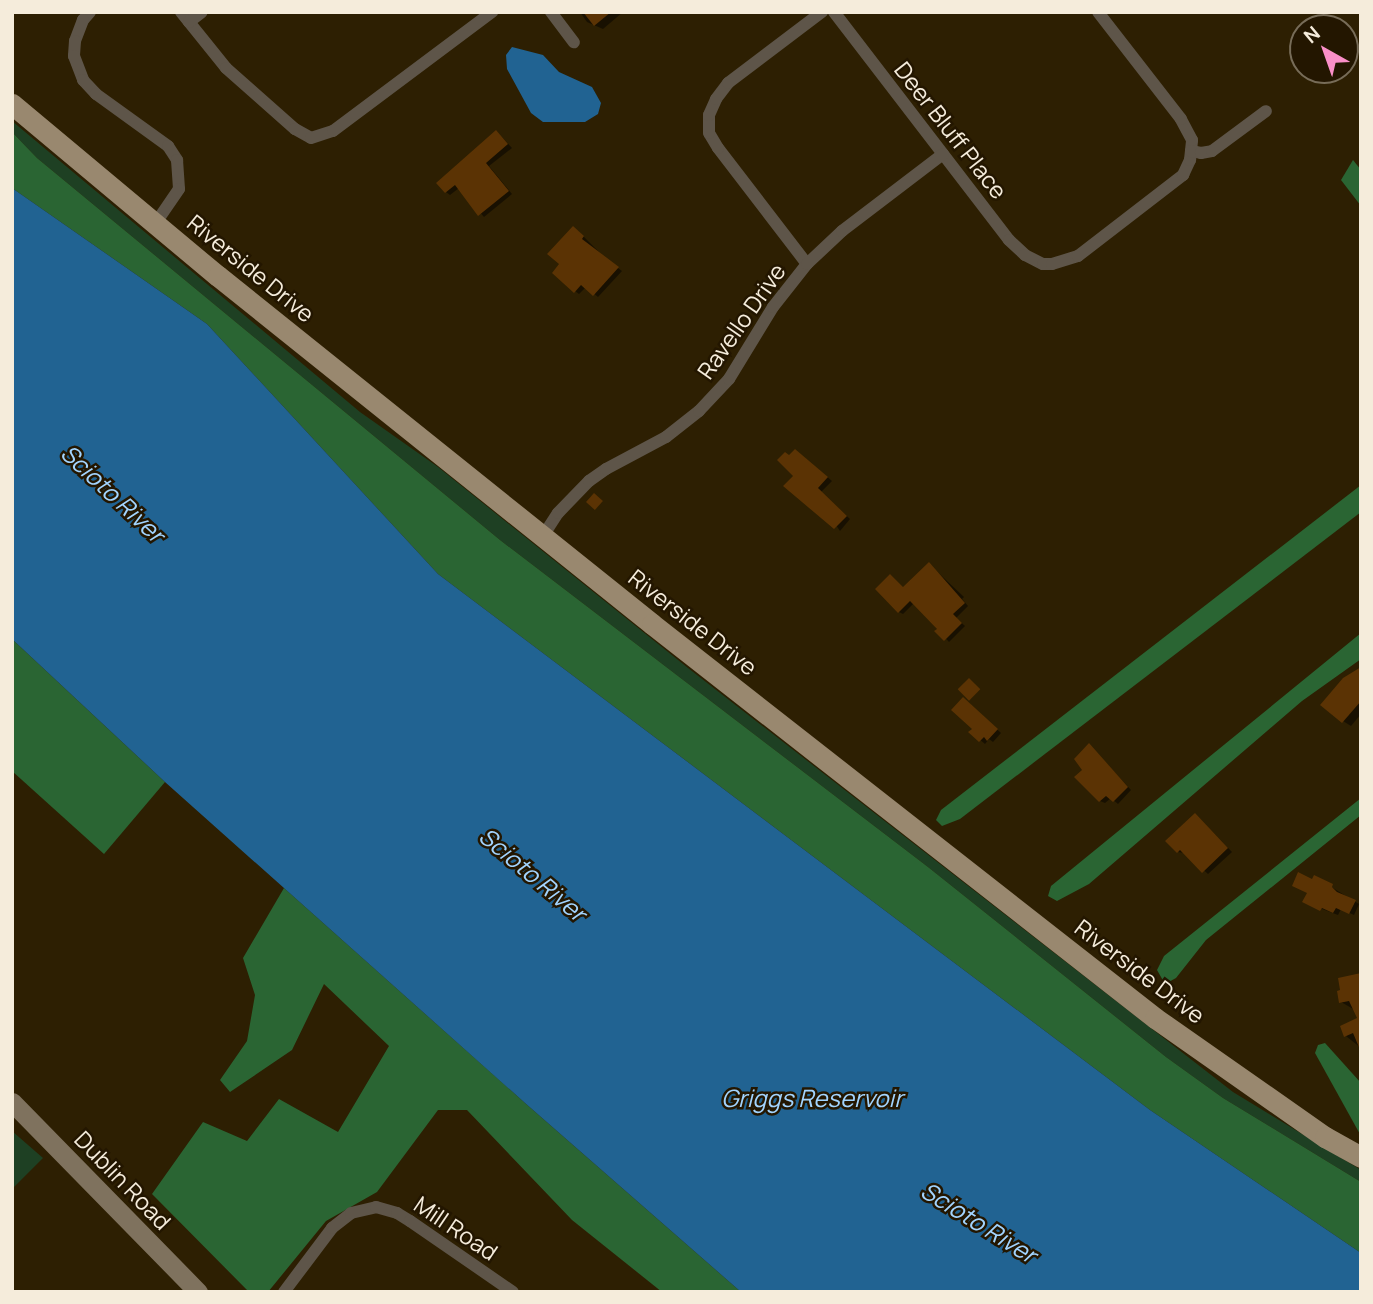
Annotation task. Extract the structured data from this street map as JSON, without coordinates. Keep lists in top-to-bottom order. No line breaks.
{"streets":{"main road":["Riverside Drive","Dublin Road"],"street":["Deer Bluff Place","Ravello Drive","Mill Road"]},"crossings":[["Deer Bluff Place","Ravello Drive"],["Riverside Drive","Ravello Drive"]],"water":["Scioto River","Griggs Reservoir"],"north":"top left"}
